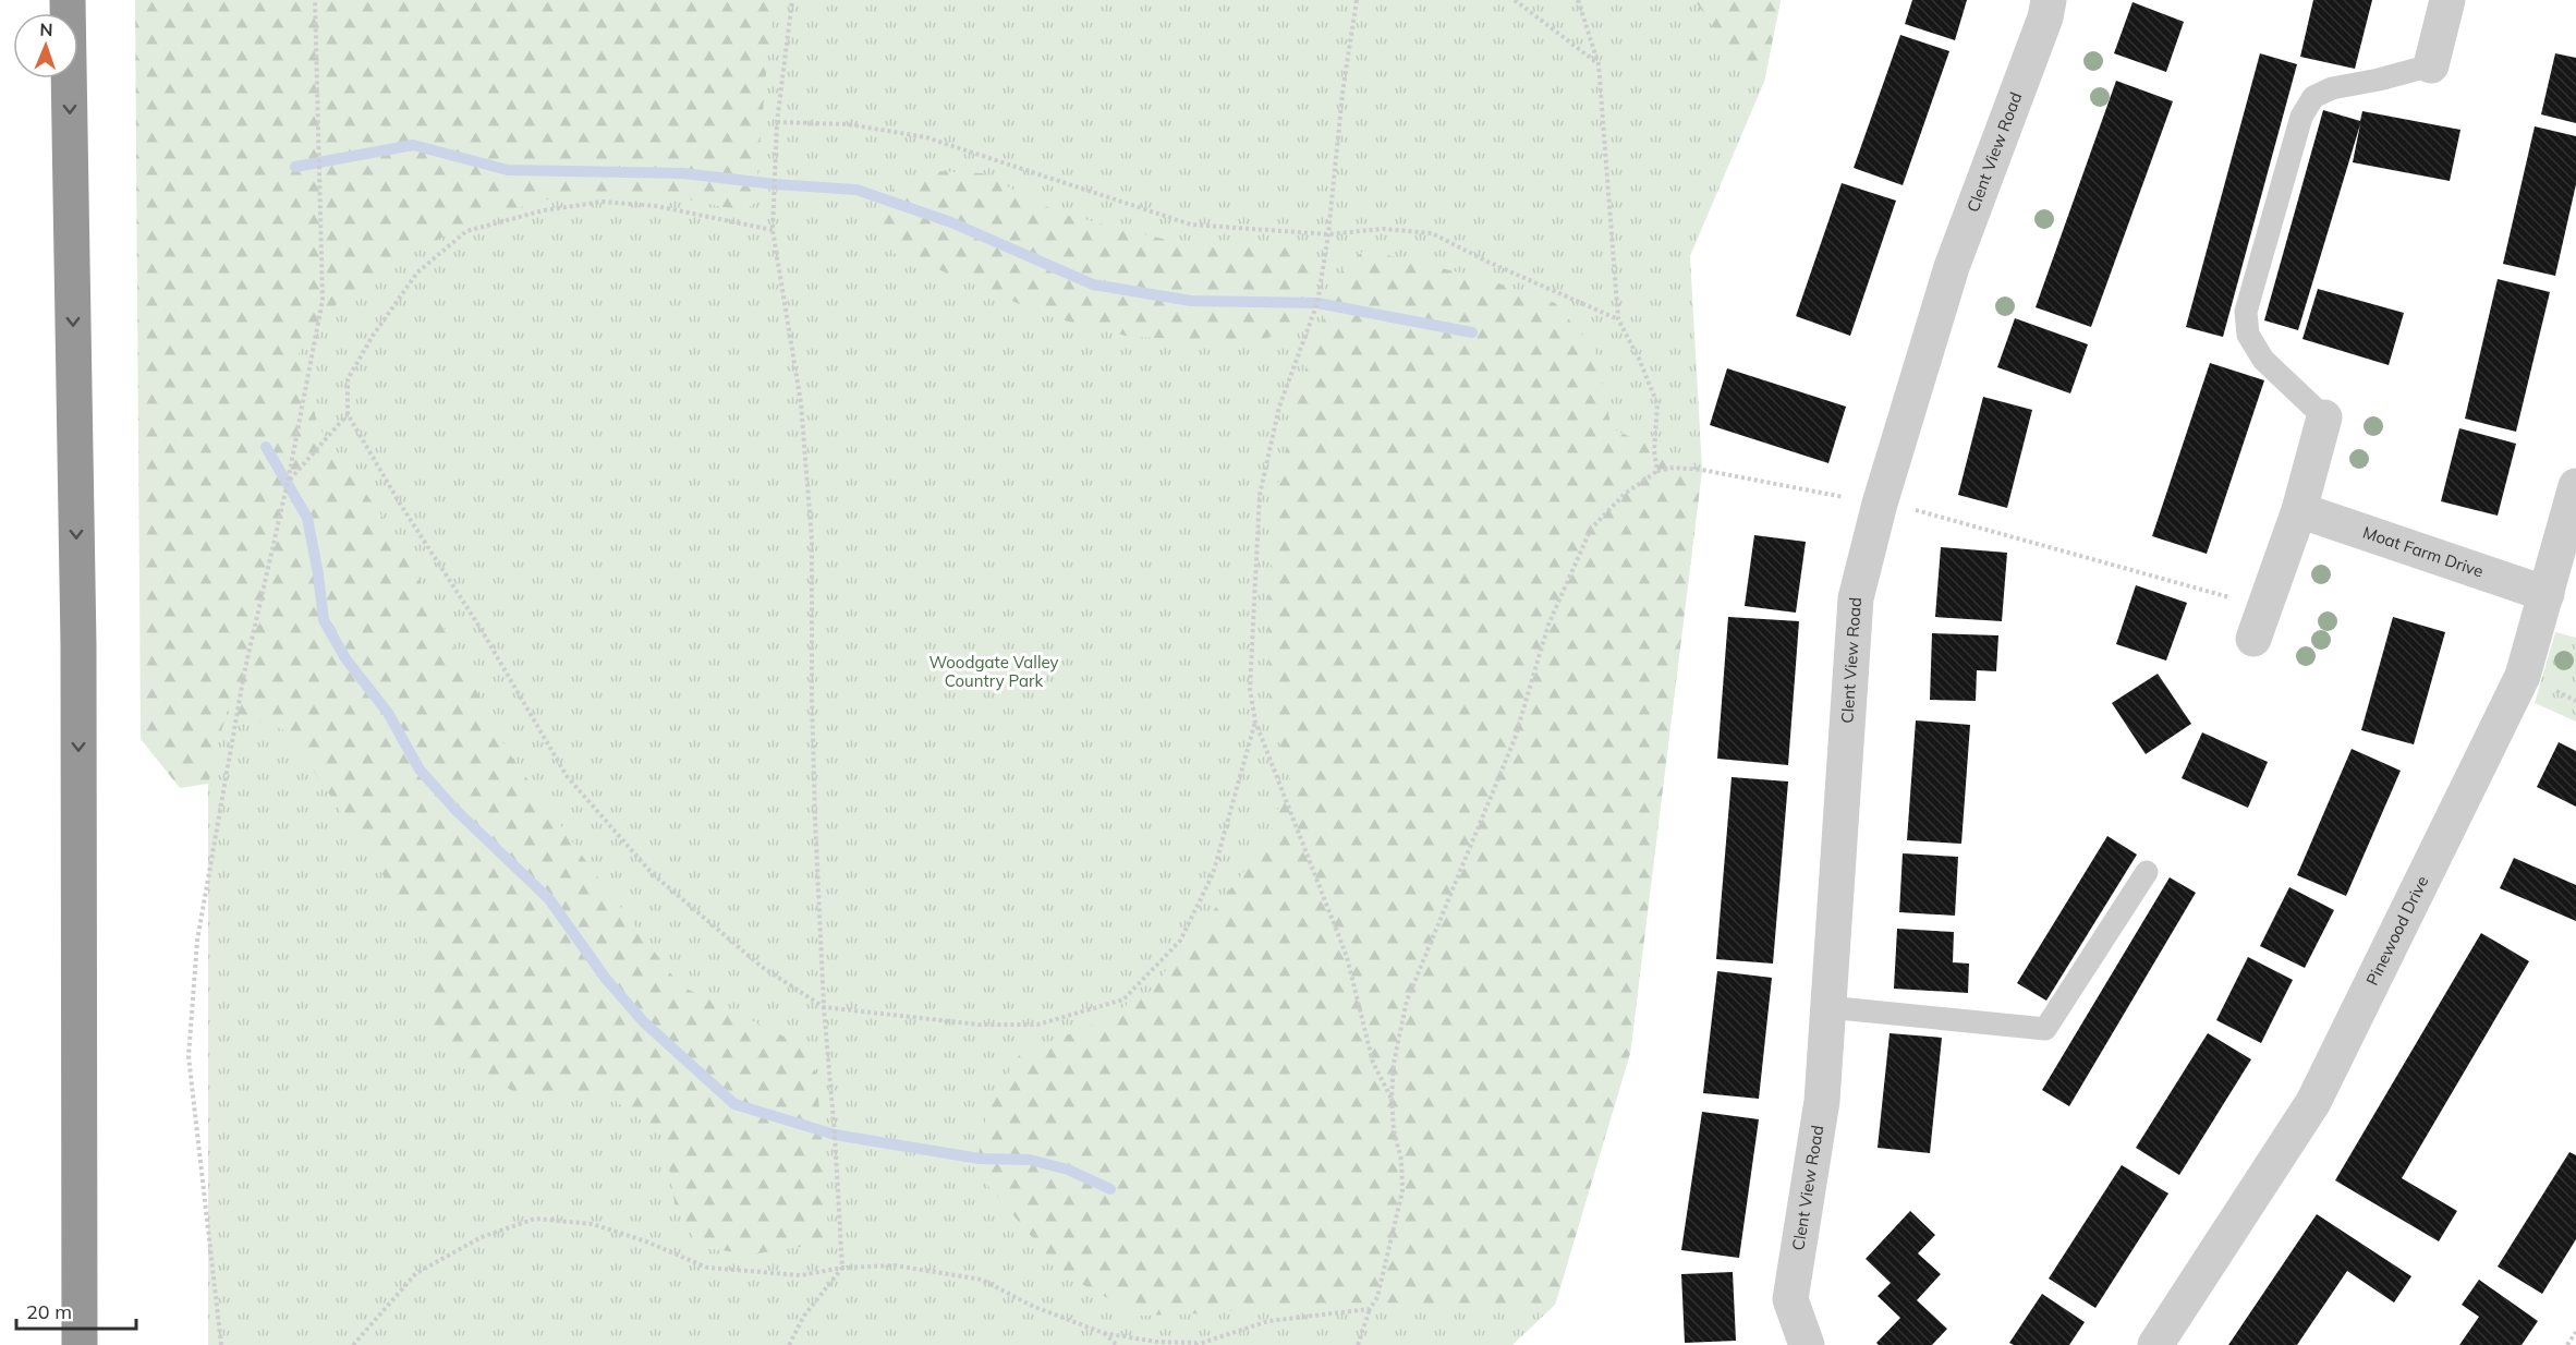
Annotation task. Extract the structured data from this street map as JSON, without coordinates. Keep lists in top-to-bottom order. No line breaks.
{"streets":{"street":["Clent View Road","Moat Farm Drive","Pinewood Drive"]},"crossings":[["Moat Farm Drive","Pinewood Drive"]],"parks":["Woodgate Valley Country Park"],"scale_bar":"20 m","north":"top"}
